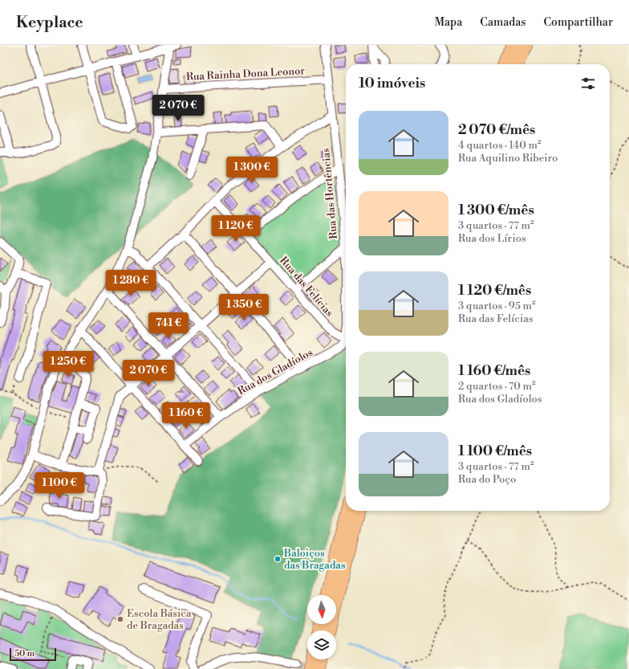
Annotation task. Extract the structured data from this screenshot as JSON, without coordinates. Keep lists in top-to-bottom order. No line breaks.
{"streets":{"street":["Rua Rainha Dona Leonor","Rua das Hortências","Rua das Felícias","Rua dos Gladíolos"]},"crossings":[["Rua Rainha Dona Leonor","Rua das Hortências"]],"places":["Baloiços das Bragadas","Escola Básica de Bragadas"],"scale_bar":"50 m","north":"bottom","page":{"header":"Keyplace","nav":["Mapa","Camadas","Compartilhar"],"heading":"10 imóveis","price":["2 070 €","1 300 €","1 120 €","1 280 €","1 350 €","741 €","1 250 €","2 070 €","1 160 €","1 100 €"],"list":[{"name":"2 070 €/mês","note":"4 quartos · 140 m² · Rua Aquilino Ribeiro"},{"name":"1 300 €/mês","note":"3 quartos · 77 m² · Rua dos Lírios"},{"name":"1 120 €/mês","note":"3 quartos · 95 m² · Rua das Felícias"},{"name":"1 160 €/mês","note":"2 quartos · 70 m² · Rua dos Gladíolos"},{"name":"1 100 €/mês","note":"3 quartos · 77 m² · Rua do Poço"}],"scale":"50 m"}}
